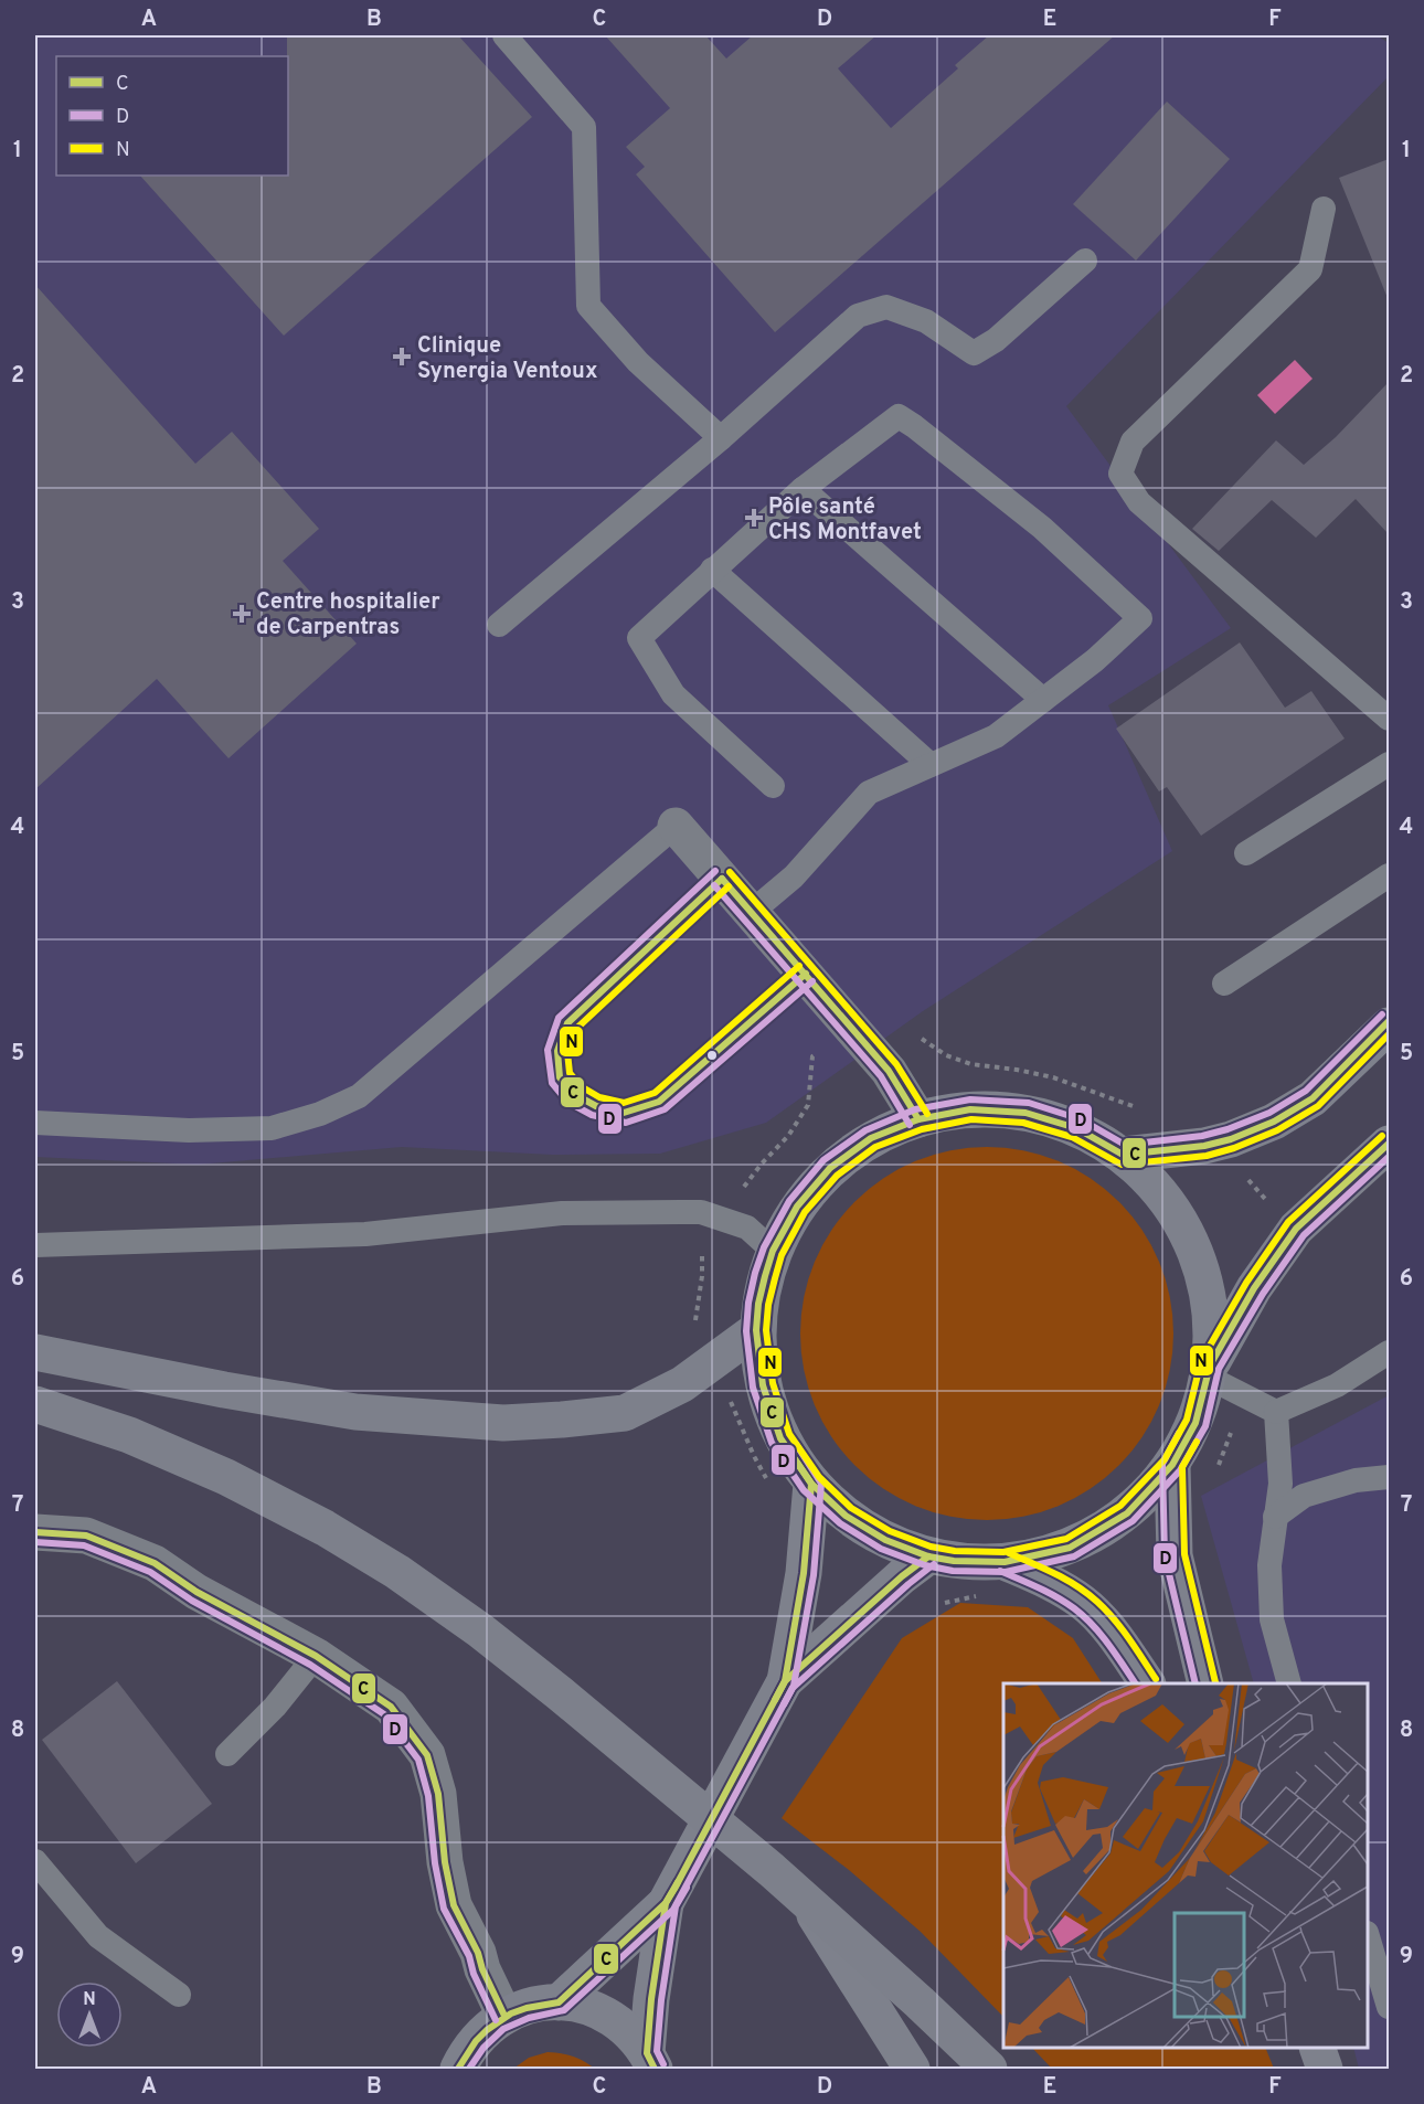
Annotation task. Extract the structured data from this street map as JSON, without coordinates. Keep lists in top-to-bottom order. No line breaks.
{"places":{"health":["Clinique Synergia Ventoux","Pôle santé CHS Montfavet","Centre hospitalier de Carpentras"]},"lines":["transit line D","transit line N","transit line C"],"legend":["C","D","N"],"north":"top","grid":{"columns":["A","B","C","D","E","F"],"rows":["1","2","3","4","5","6","7","8","9"]}}
